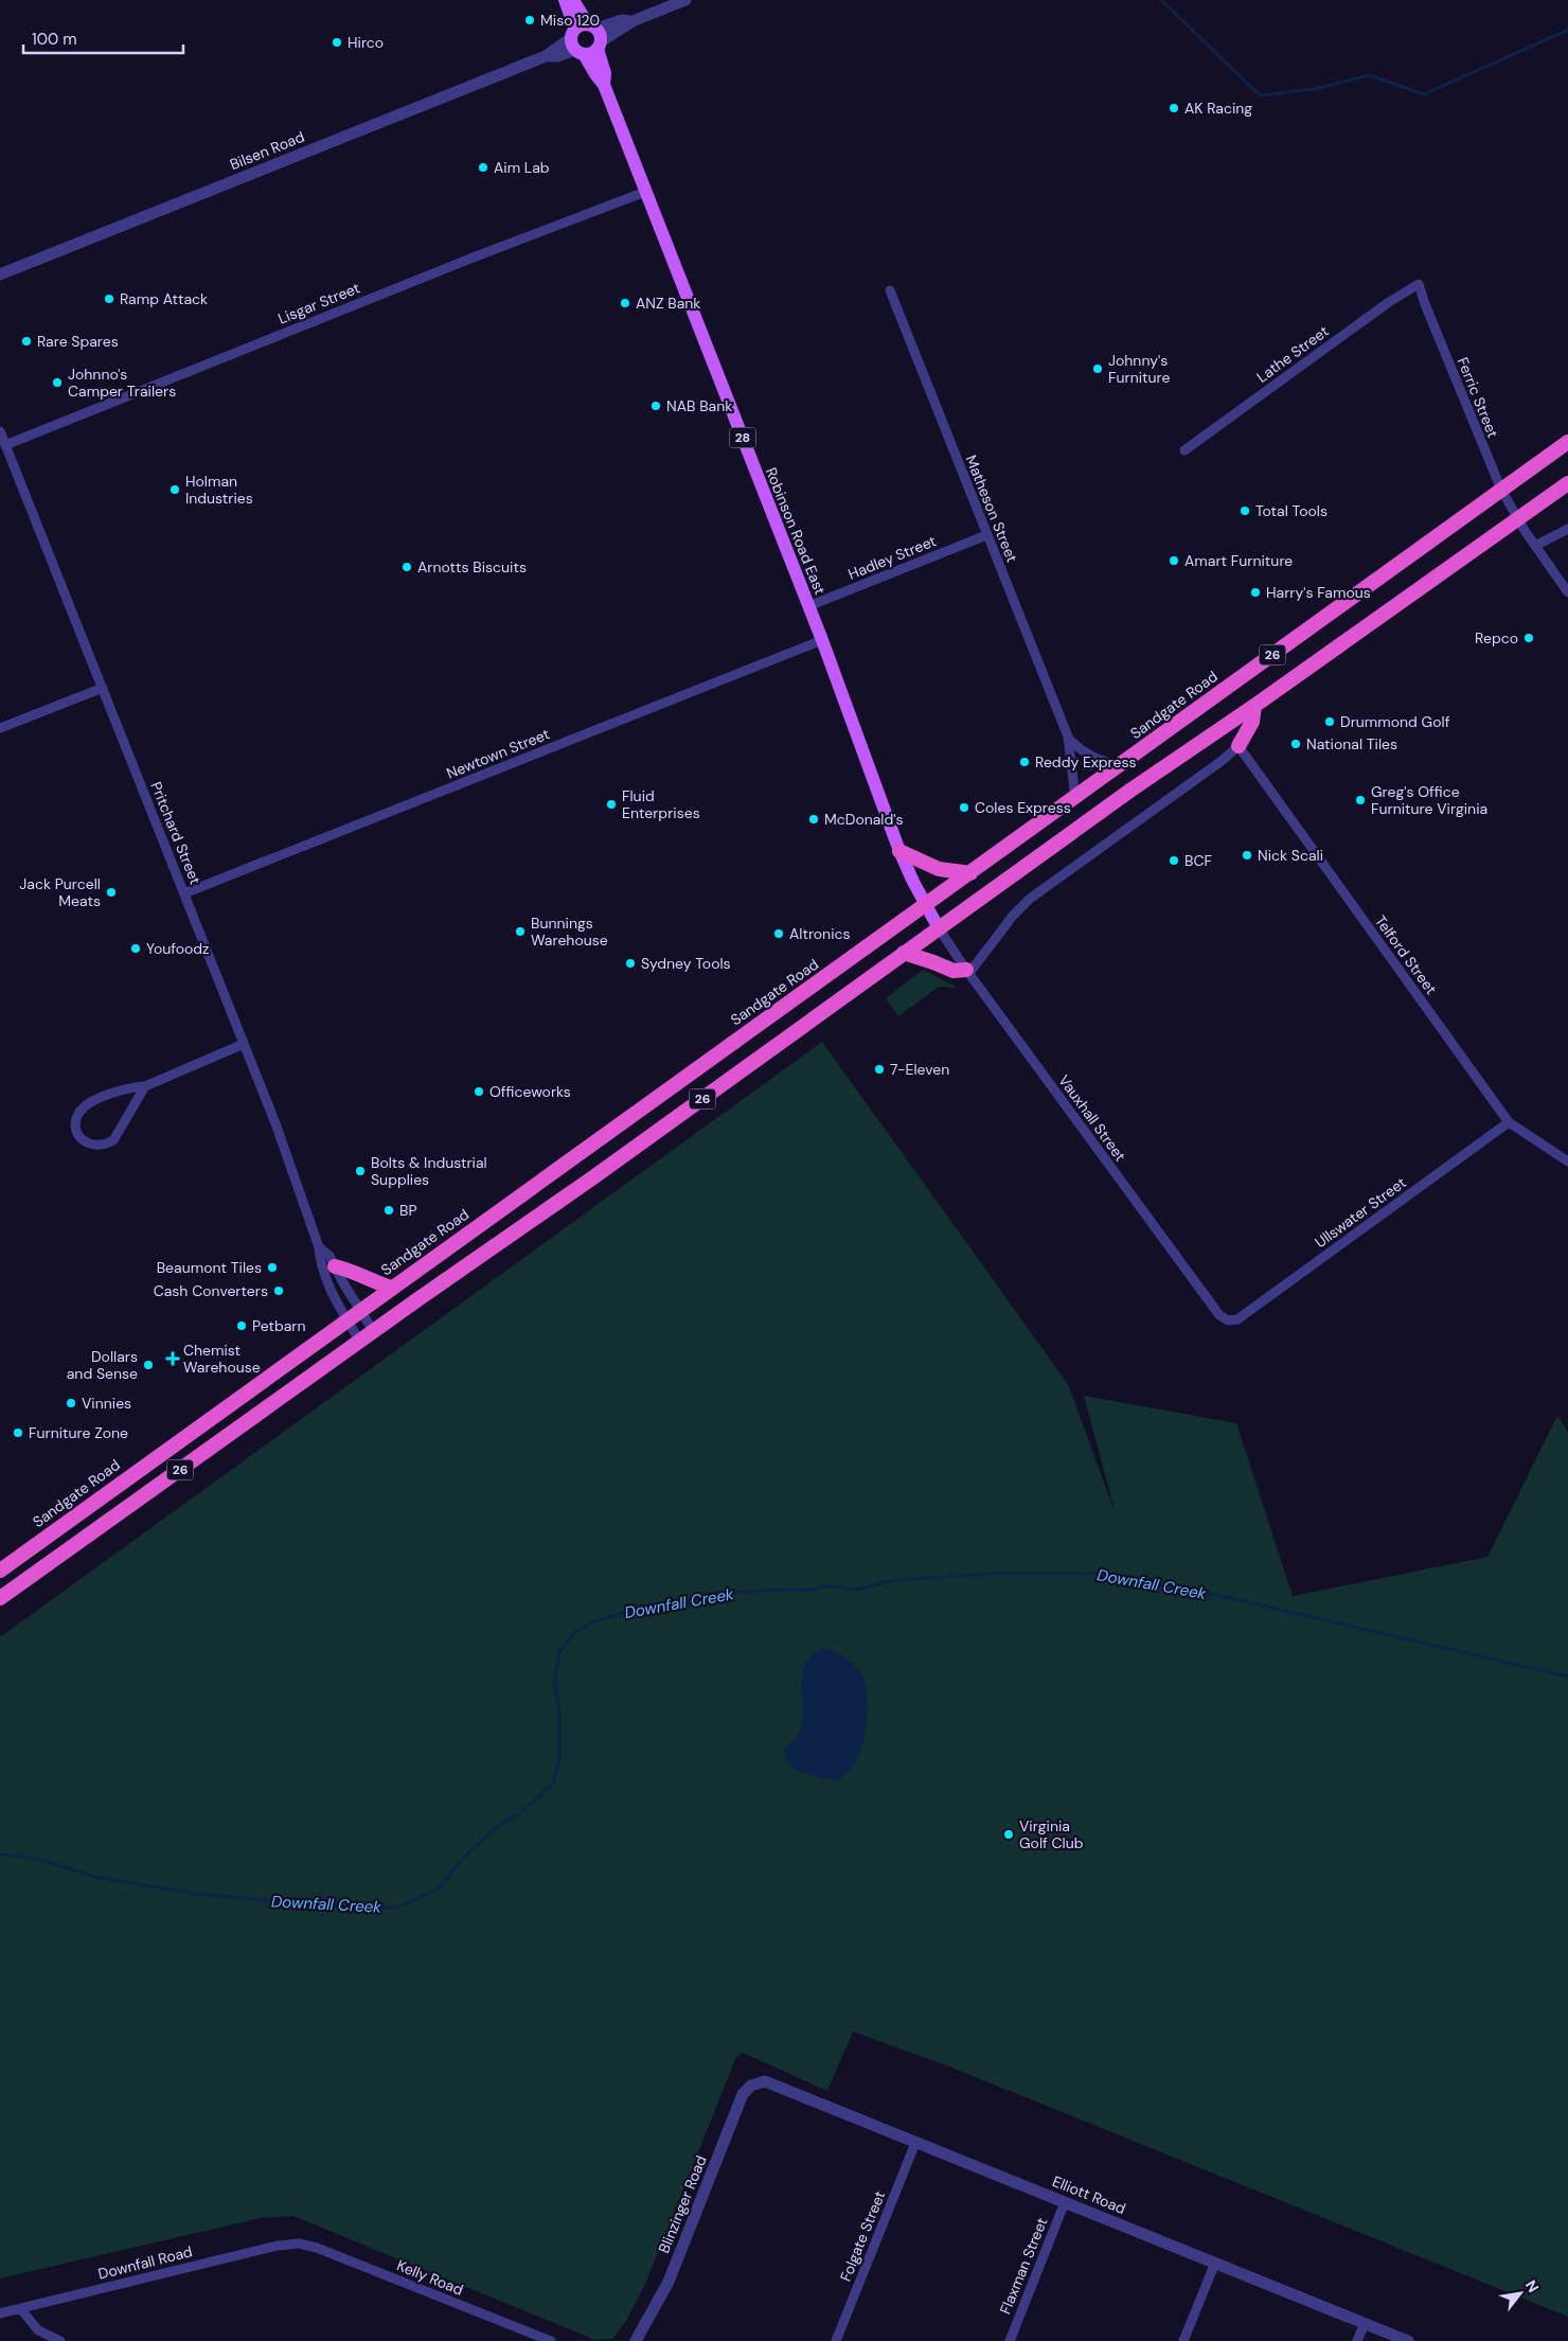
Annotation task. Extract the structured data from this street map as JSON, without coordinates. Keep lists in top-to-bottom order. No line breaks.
{"streets":{"highway":["26","Sandgate Road"],"main road":["28","Robinson Road East"],"street":["Bilsen Road","Lisgar Street","Lathe Street","Ferric Street","Matheson Street","Hadley Street","Newtown Street","Pritchard Street","Telford Street","Vauxhall Street","Ullswater Street","Elliott Road","Blinzinger Road","Folgate Street","Downfall Road","Flaxman Street","Kelly Road"]},"crossings":[["Bilsen Road","Robinson Road East"],["Lisgar Street","Robinson Road East"],["Lisgar Street","Pritchard Street"],["Lathe Street","Ferric Street"],["Ferric Street","26"],["Ferric Street","Sandgate Road"],["Matheson Street","Hadley Street"],["Matheson Street","Sandgate Road"],["Robinson Road East","Hadley Street"],["Robinson Road East","26"],["Robinson Road East","Sandgate Road"],["Robinson Road East","Newtown Street"],["Robinson Road East","Vauxhall Street"],["26","Pritchard Street"],["26","Vauxhall Street"],["Sandgate Road","Pritchard Street"],["Newtown Street","Pritchard Street"],["Telford Street","Ullswater Street"],["Vauxhall Street","Ullswater Street"],["Elliott Road","Blinzinger Road"],["Elliott Road","Folgate Street"],["Elliott Road","Flaxman Street"],["Downfall Road","Kelly Road"]],"water":["Downfall Creek"],"places":{"other":["Miso 120","Hirco","AK Racing","Aim Lab","Ramp Attack","ANZ Bank","Rare Spares","Johnny's Furniture","Johnno's Camper Trailers","NAB Bank","Holman Industries","Total Tools","Amart Furniture","Arnotts Biscuits","Harry's Famous","Repco","Drummond Golf","National Tiles","Reddy Express","Greg's Office Furniture Virginia","Fluid Enterprises","Coles Express","McDonald's","Nick Scali","BCF","Jack Purcell Meats","Bunnings Warehouse","Altronics","Youfoodz","Sydney Tools","7-Eleven","Officeworks","Bolts & Industrial Supplies","BP","Beaumont Tiles","Cash Converters","Petbarn","Dollars and Sense","Vinnies","Furniture Zone","Virginia Golf Club"],"health":["Chemist Warehouse"]},"scale_bar":"100 m","north":"top right"}
